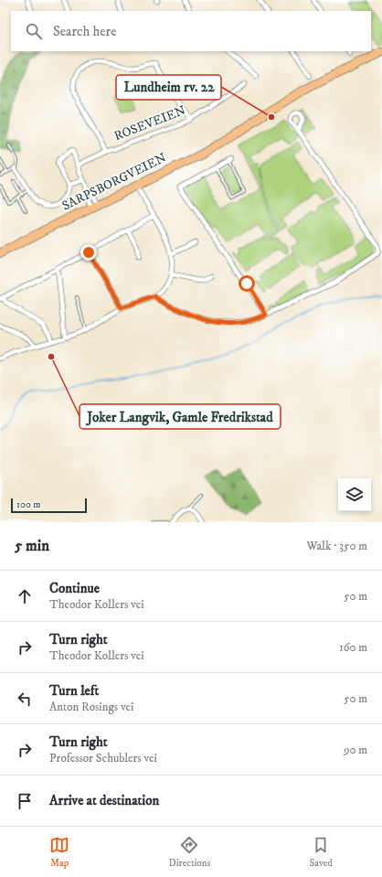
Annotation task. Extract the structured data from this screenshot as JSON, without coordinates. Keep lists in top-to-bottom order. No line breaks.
{"streets":{"highway":["SARPSBORGVEIEN"],"street":["ROSEVEIEN"]},"places":["Lundheim rv. 22","Joker Langvik, Gamle Fredrikstad"],"scale_bar":"100 m","page":{"search":"Search here","scale":"100 m","heading":["5 min","Walk · 350 m"],"list":[["Continue","Theodor Kollers vei","50 m"],["Turn right","Theodor Kollers vei","160 m"],["Turn left","Anton Rosings vei","50 m"],["Turn right","Professor Schublers vei","90 m"],"Arrive at destination"],"nav":["Map","Directions","Saved"]}}
